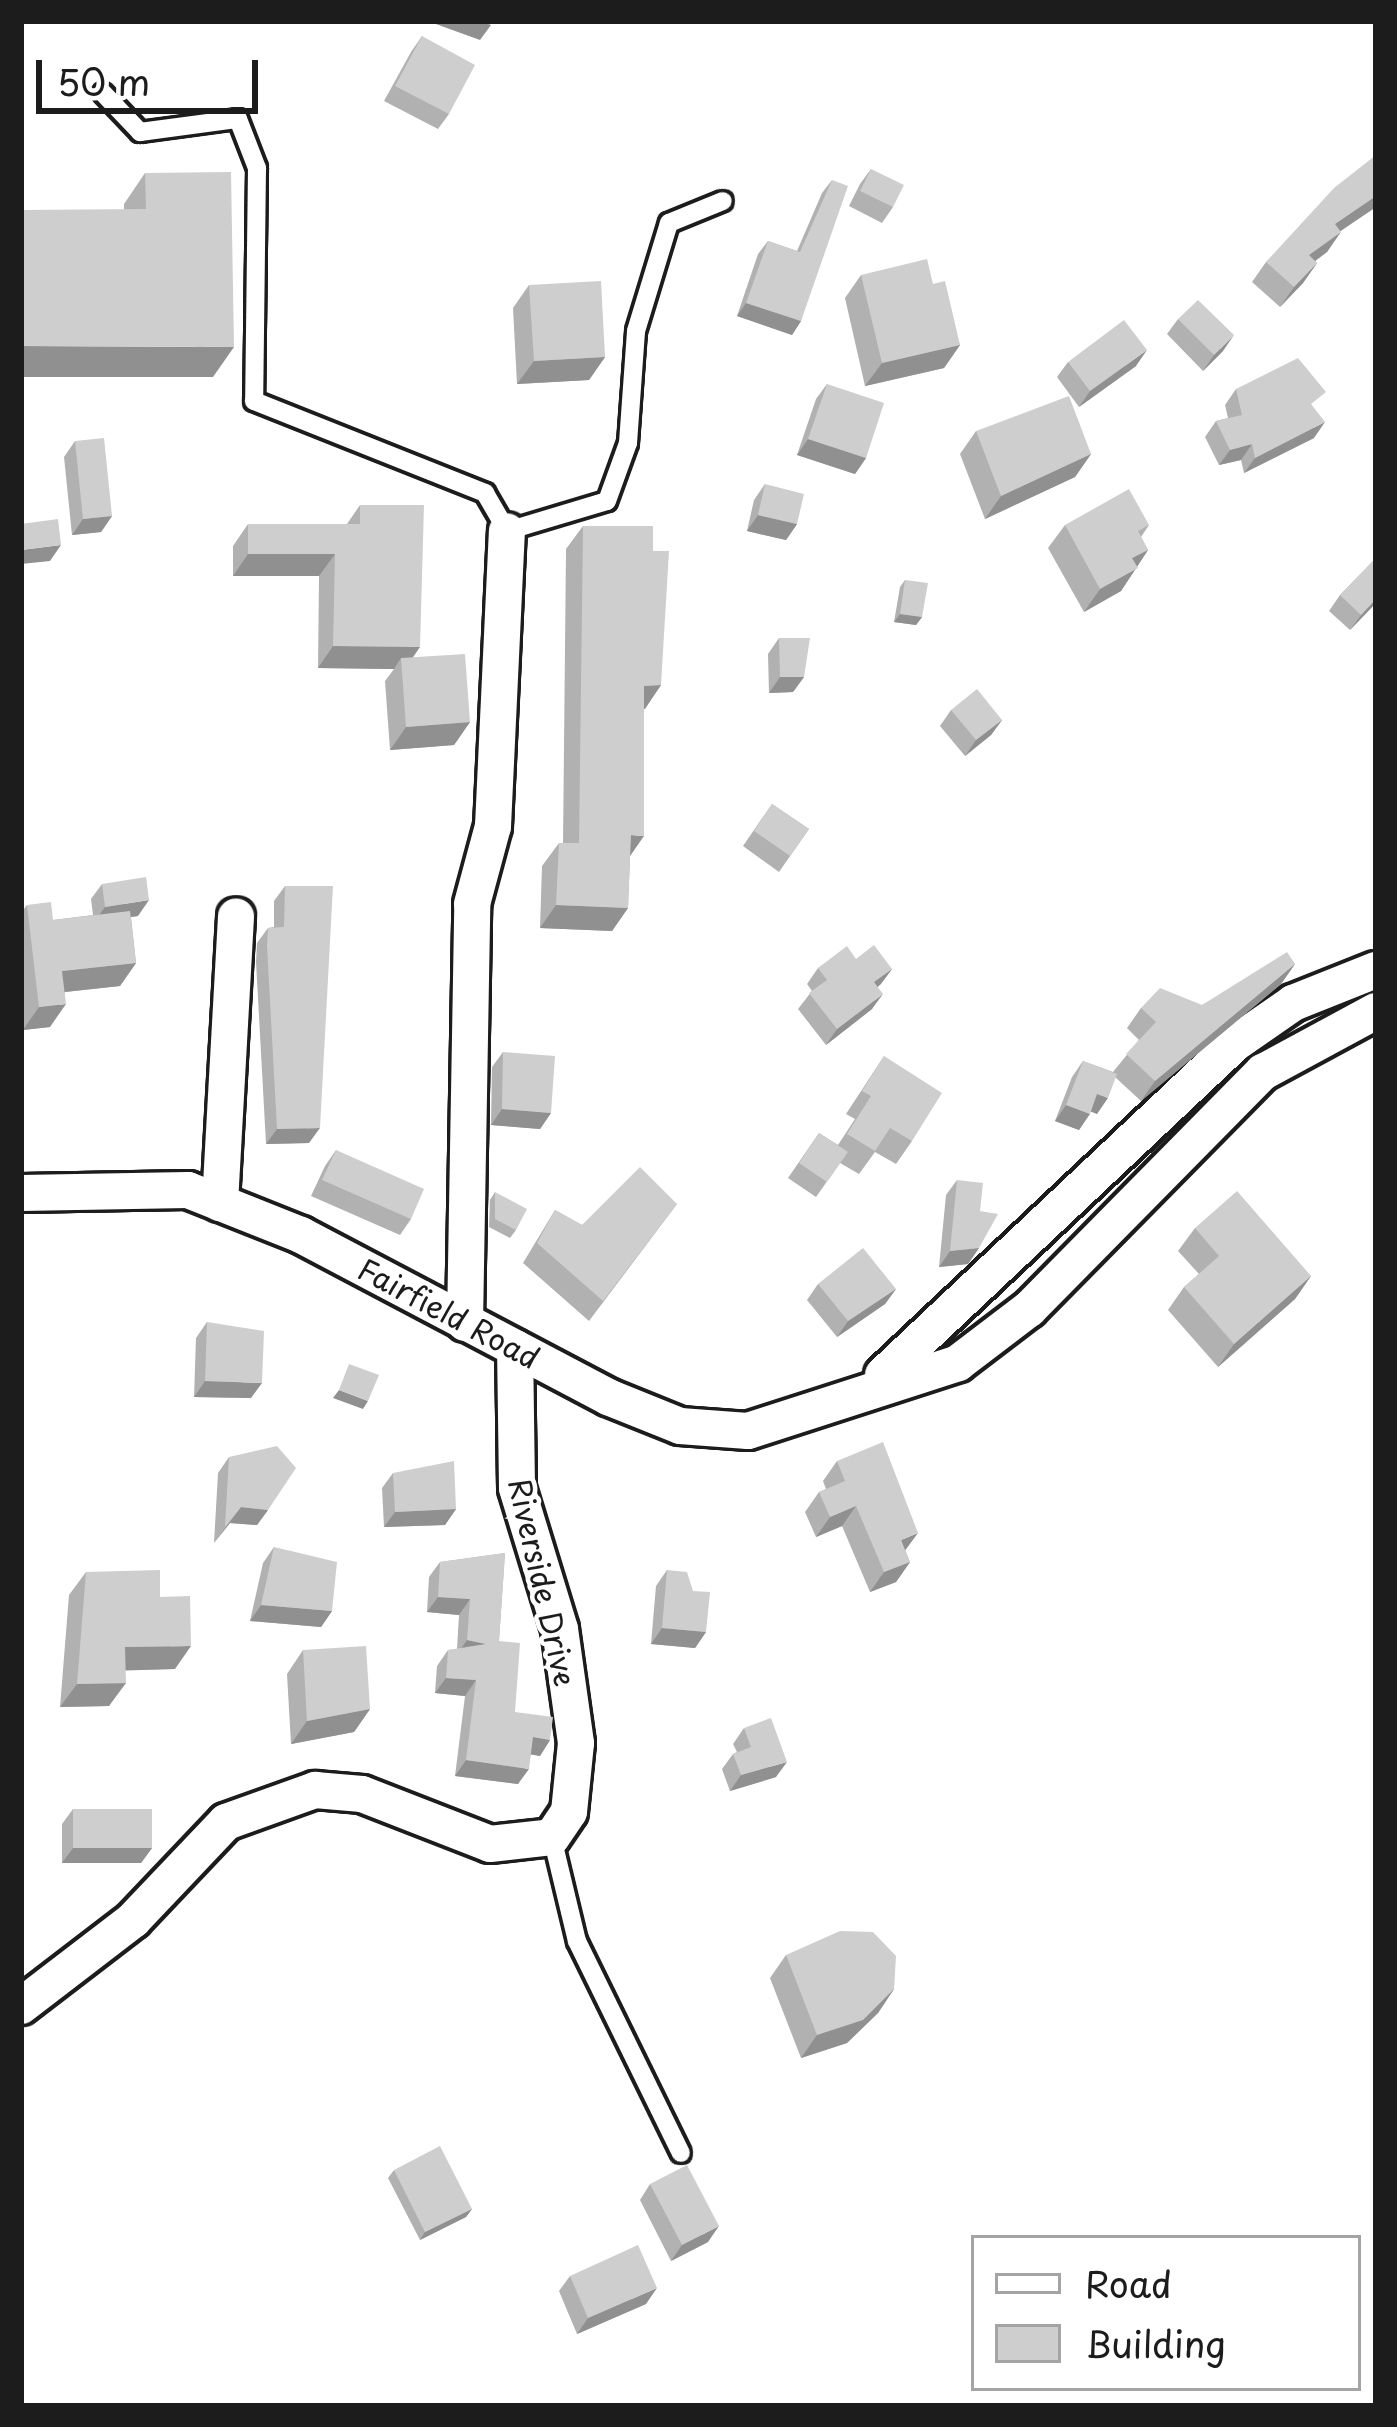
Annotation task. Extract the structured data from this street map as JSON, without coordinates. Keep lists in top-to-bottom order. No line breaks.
{"streets":{"street":["Fairfield Road","Riverside Drive"]},"crossings":[["Fairfield Road","Riverside Drive"]],"legend":["Road","Building"],"scale_bar":"50 m"}
